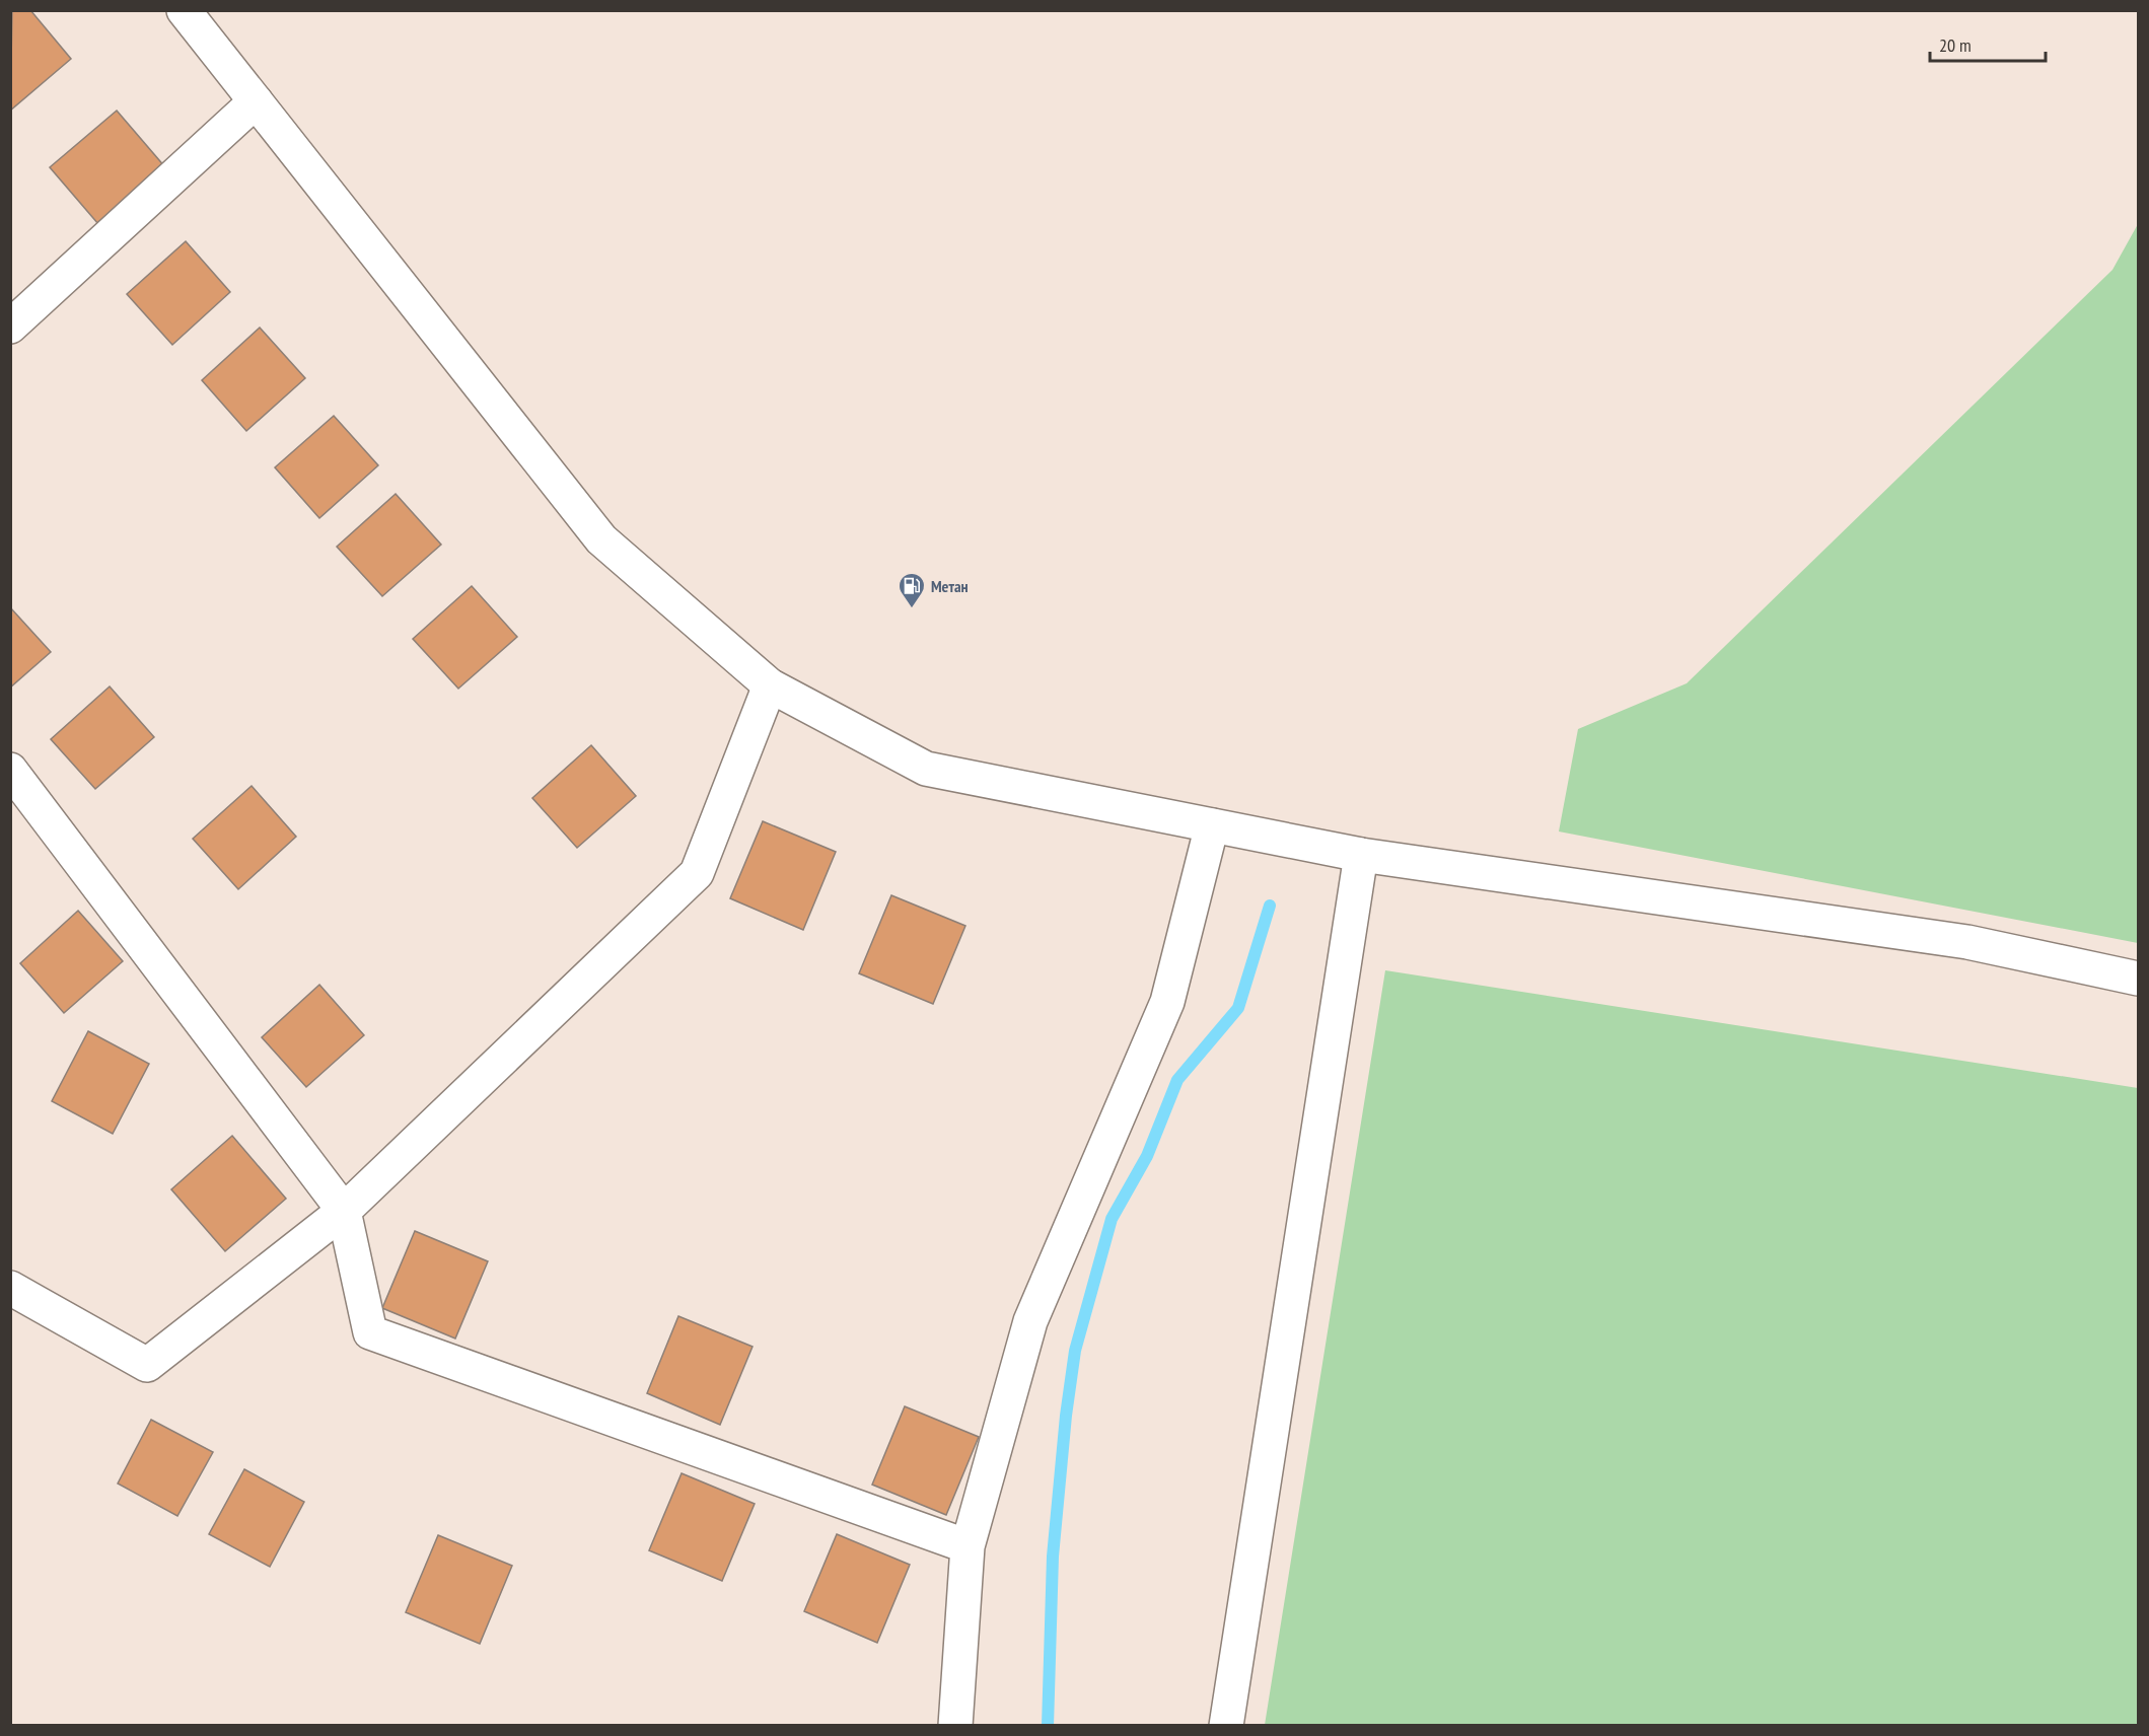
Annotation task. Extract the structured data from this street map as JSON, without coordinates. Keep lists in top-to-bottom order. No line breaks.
{"places":{"fuel station":["Метан"]},"scale_bar":"20 m"}
